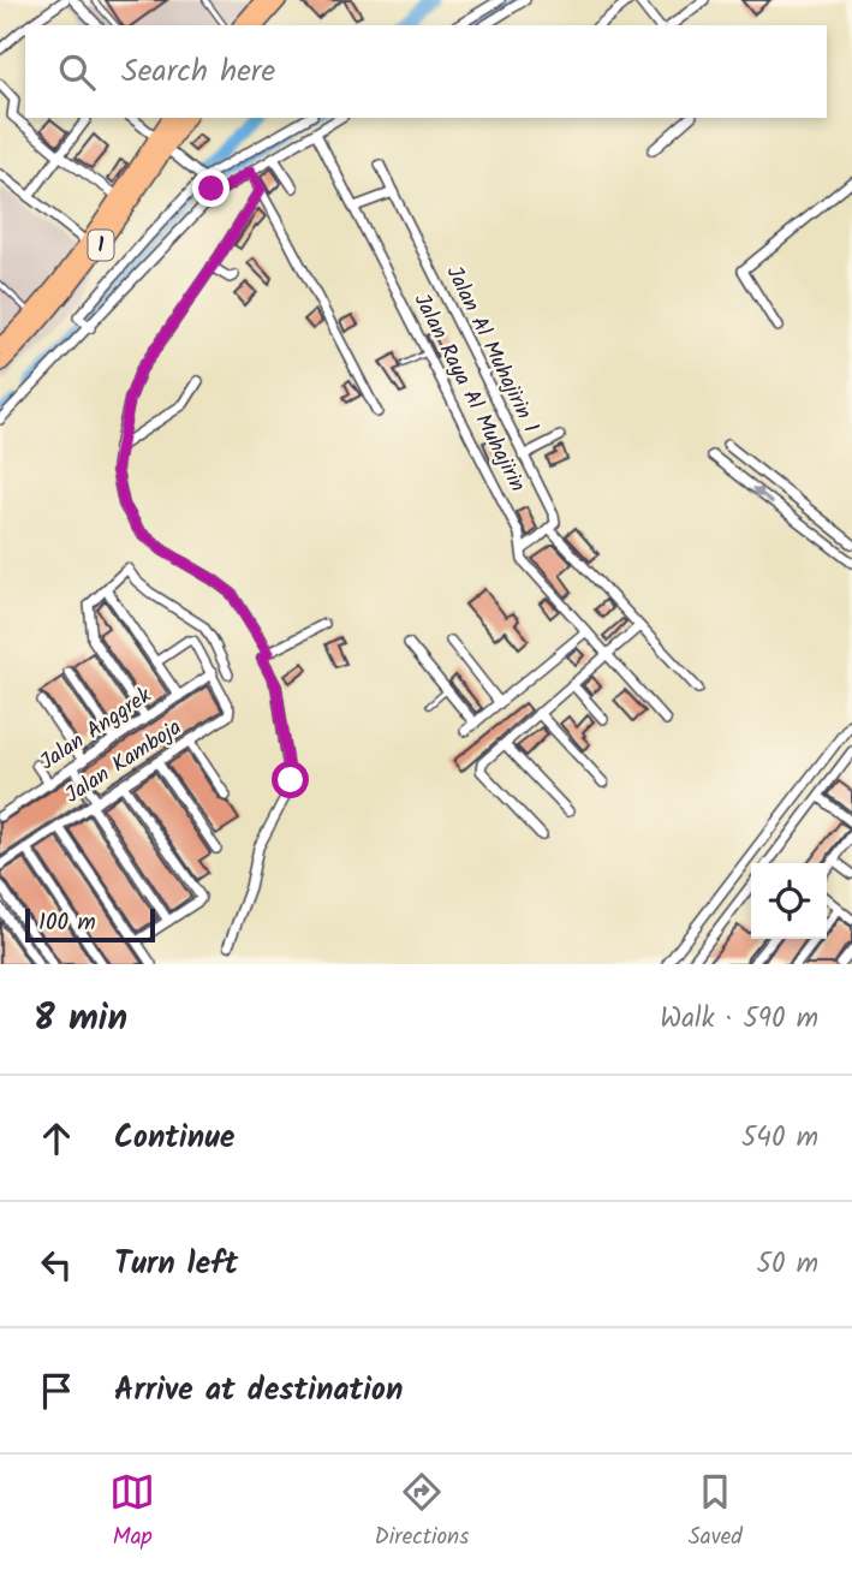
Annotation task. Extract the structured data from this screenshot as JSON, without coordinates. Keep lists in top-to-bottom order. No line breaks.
{"streets":{"highway":["1"],"street":["Jalan Al Muhajirin 1","Jalan Raya Al Muhajirin","Jalan Anggrek","Jalan Kamboja"]},"crossings":[["Jalan Anggrek","Jalan Kamboja"]],"scale_bar":"100 m","page":{"search":"Search here","scale":"100 m","heading":["8 min","Walk · 590 m"],"list":[["Continue","540 m"],["Turn left","50 m"],"Arrive at destination"],"nav":["Map","Directions","Saved"]}}
